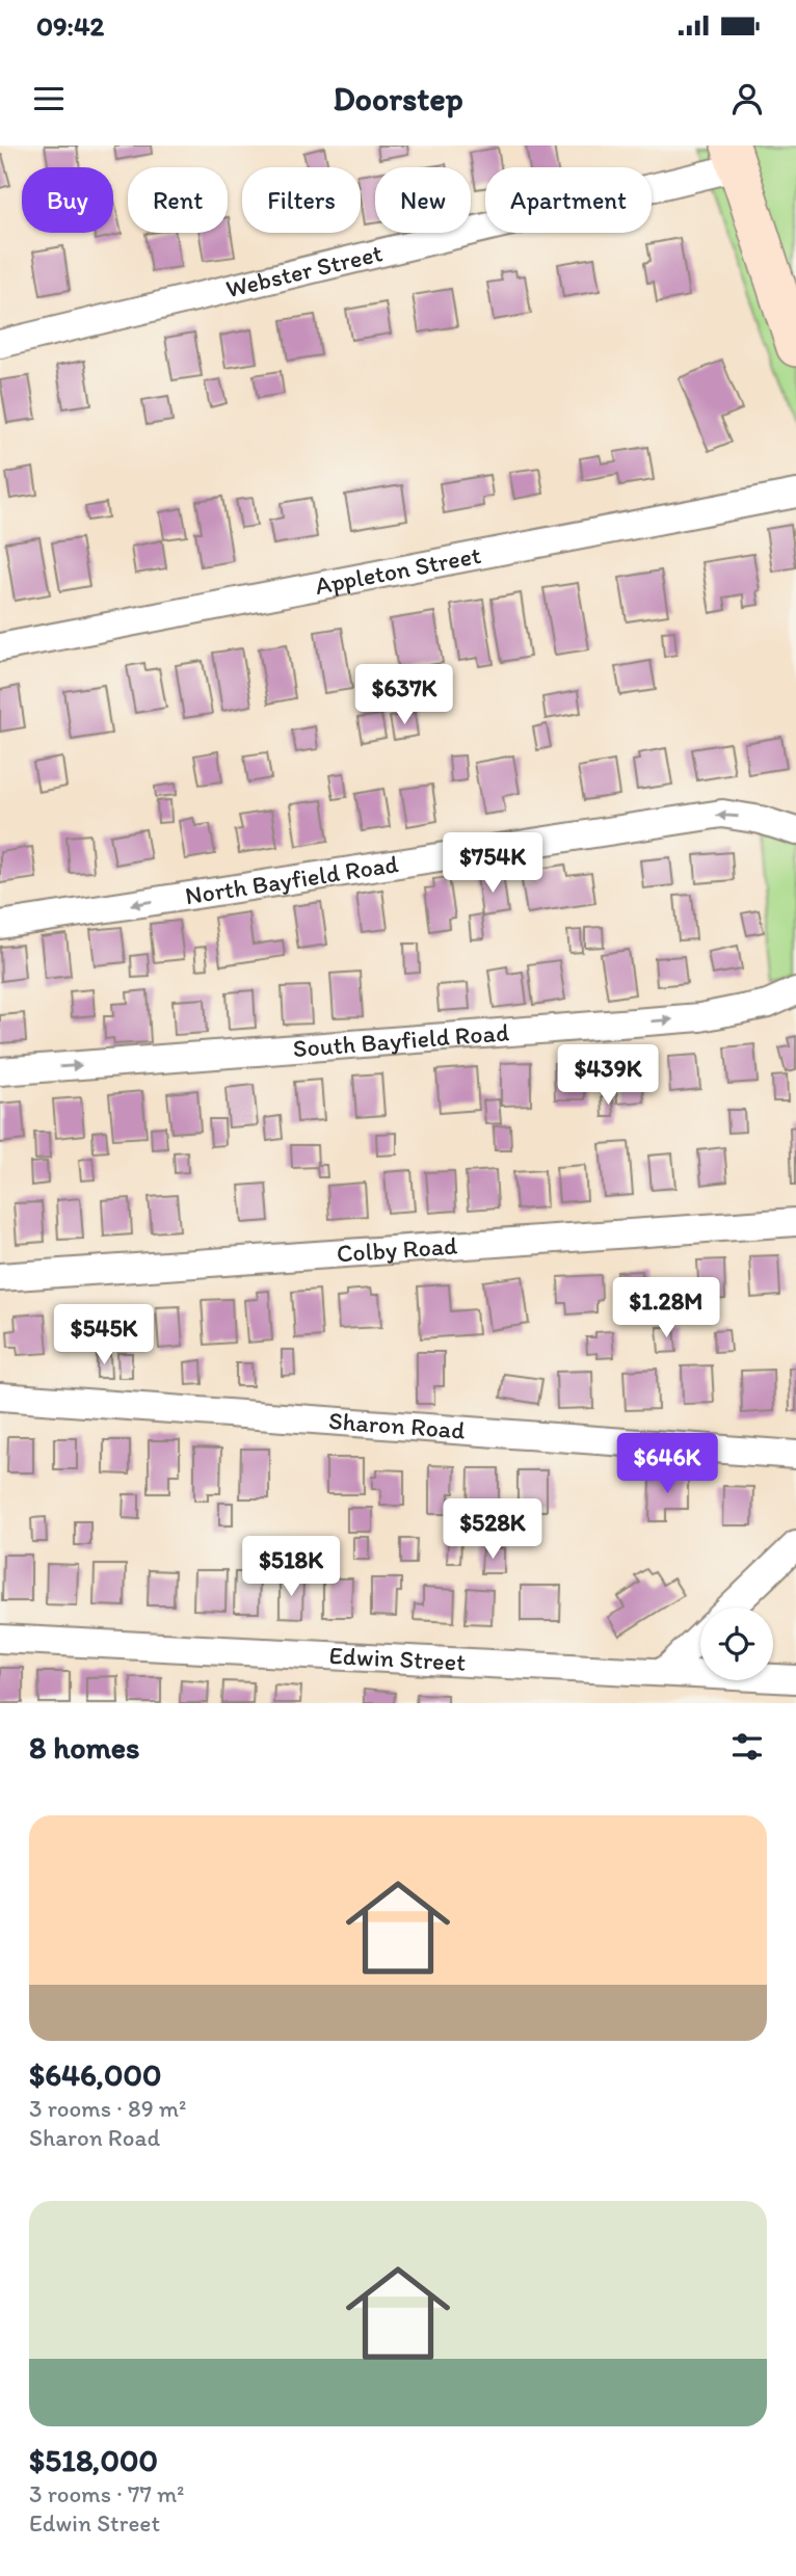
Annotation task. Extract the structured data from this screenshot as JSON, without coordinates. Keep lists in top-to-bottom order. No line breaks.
{"streets":{"street":["Webster Street","Appleton Street","North Bayfield Road","South Bayfield Road","Colby Road","Sharon Road","Edwin Street"]},"one_way":["North Bayfield Road","South Bayfield Road"],"page":{"status":"09:42","header":"Doorstep","chip":["Buy","Rent","Filters","New","Apartment"],"price":["$637K","$754K","$439K","$1.28M","$545K","$646K","$528K","$518K"],"heading":"8 homes","list":[{"name":"$646,000","note":"3 rooms · 89 m² · Sharon Road"},{"name":"$518,000","note":"3 rooms · 77 m² · Edwin Street"}]}}
